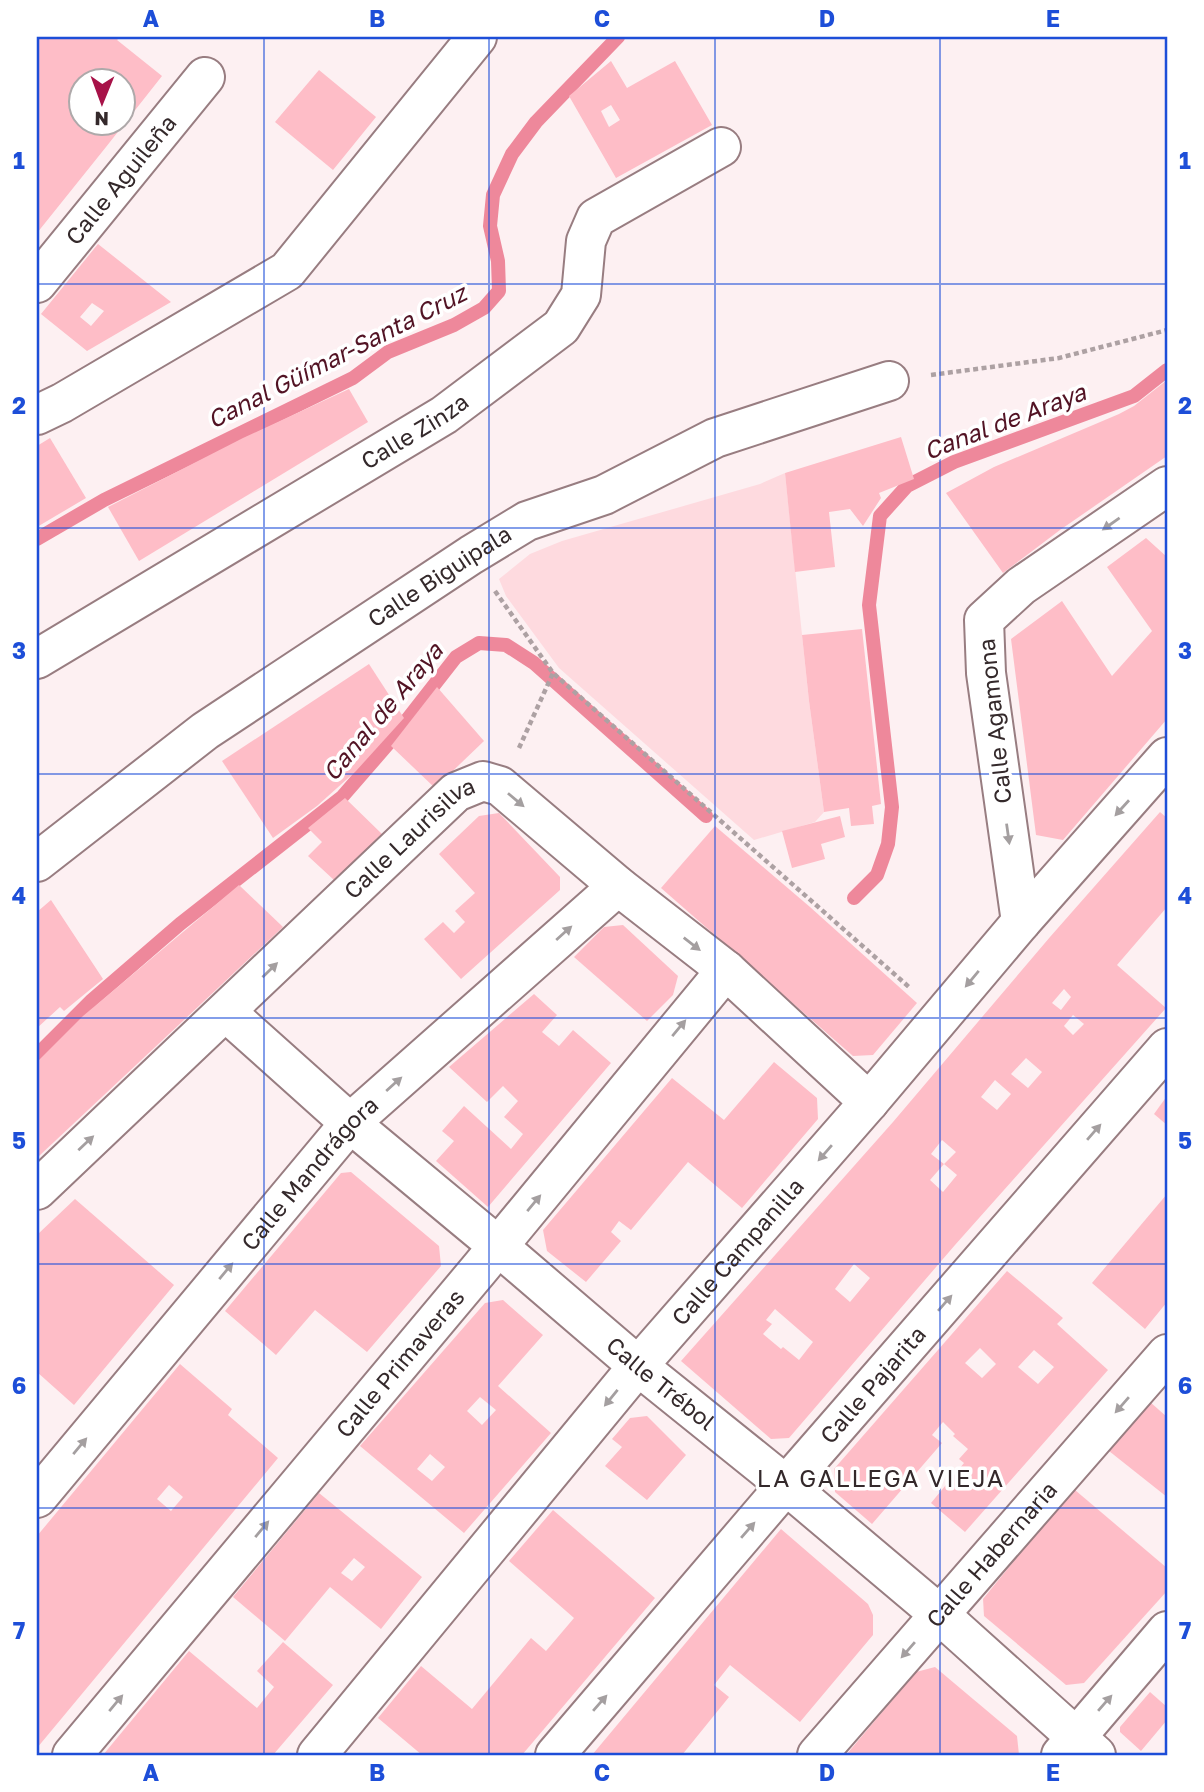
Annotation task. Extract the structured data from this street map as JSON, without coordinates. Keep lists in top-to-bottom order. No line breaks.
{"streets":{"street":["Calle Aguileña","Calle Zinza","Calle Biguipala","Calle Agamona","Calle Laurisilva","Calle Mandrágora","Calle Campanilla","Calle Primaveras","Calle Trébol","Calle Pajarita","Calle Habernaria"]},"crossings":[["Calle Agamona","Calle Campanilla"],["Calle Laurisilva","Calle Mandrágora"],["Calle Laurisilva","Calle Campanilla"],["Calle Laurisilva","Calle Primaveras"],["Calle Laurisilva","Calle Trébol"],["Calle Mandrágora","Calle Trébol"],["Calle Campanilla","Calle Trébol"],["Calle Primaveras","Calle Trébol"],["Calle Trébol","Calle Pajarita"],["Calle Trébol","Calle Habernaria"]],"one_way":["Calle Agamona","Calle Mandrágora","Calle Campanilla","Calle Primaveras","Calle Pajarita","Calle Habernaria"],"districts":["LA GALLEGA VIEJA"],"water":["Canal Güímar-Santa Cruz","Canal de Araya"],"north":"bottom","grid":{"columns":["A","B","C","D","E"],"rows":["1","2","3","4","5","6","7"]}}
